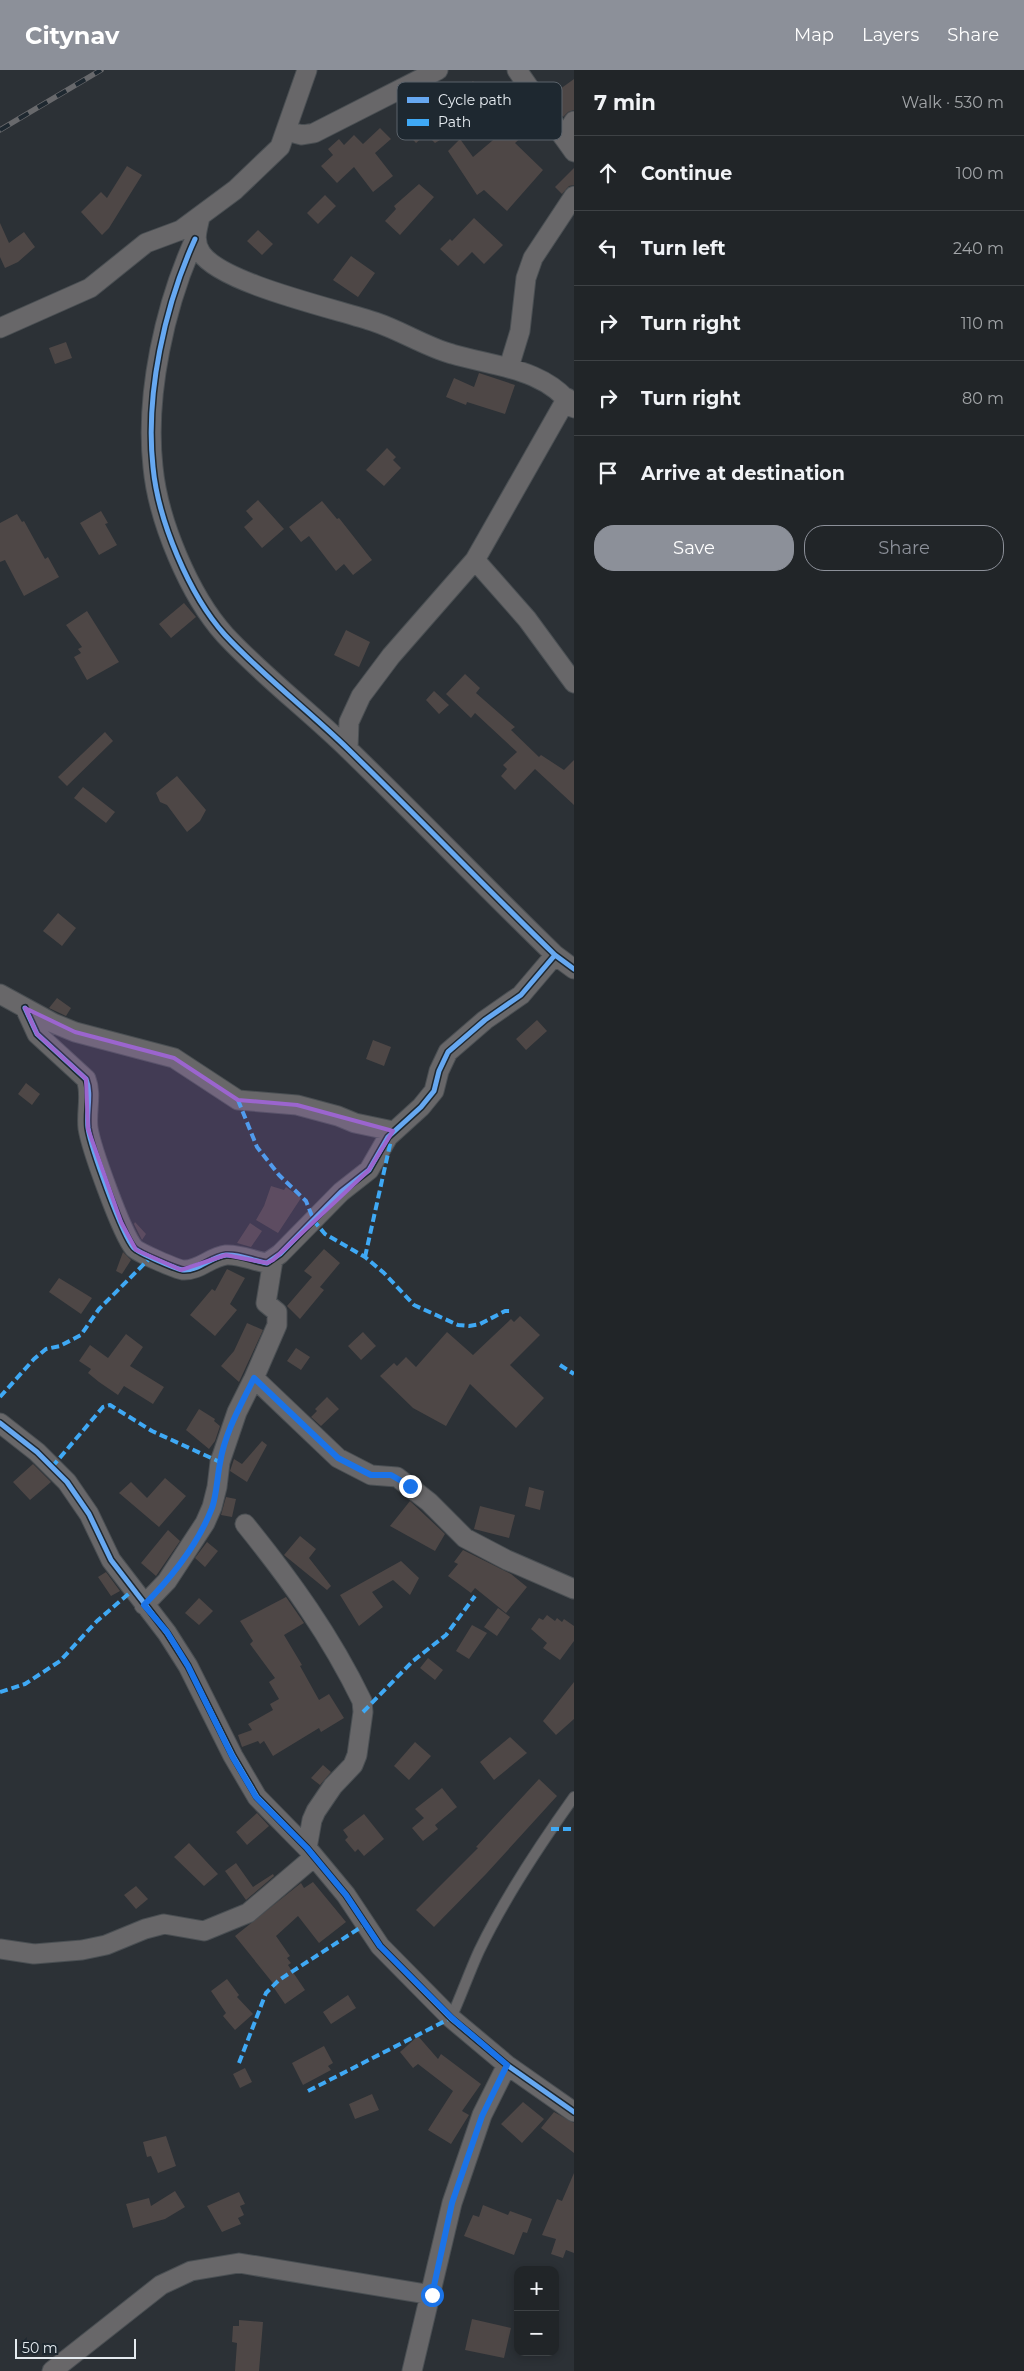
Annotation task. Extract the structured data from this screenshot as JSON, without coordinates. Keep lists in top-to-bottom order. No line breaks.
{"legend":["Cycle path","Path"],"scale_bar":"50 m","page":{"header":"Citynav","nav":["Map","Layers","Share"],"heading":["7 min","Walk · 530 m"],"list":[["Continue","100 m"],["Turn left","240 m"],["Turn right","110 m"],["Turn right","80 m"],"Arrive at destination"],"buttons":["Save","Share"],"map_buttons":["+","−"],"scale":"50 m"}}
